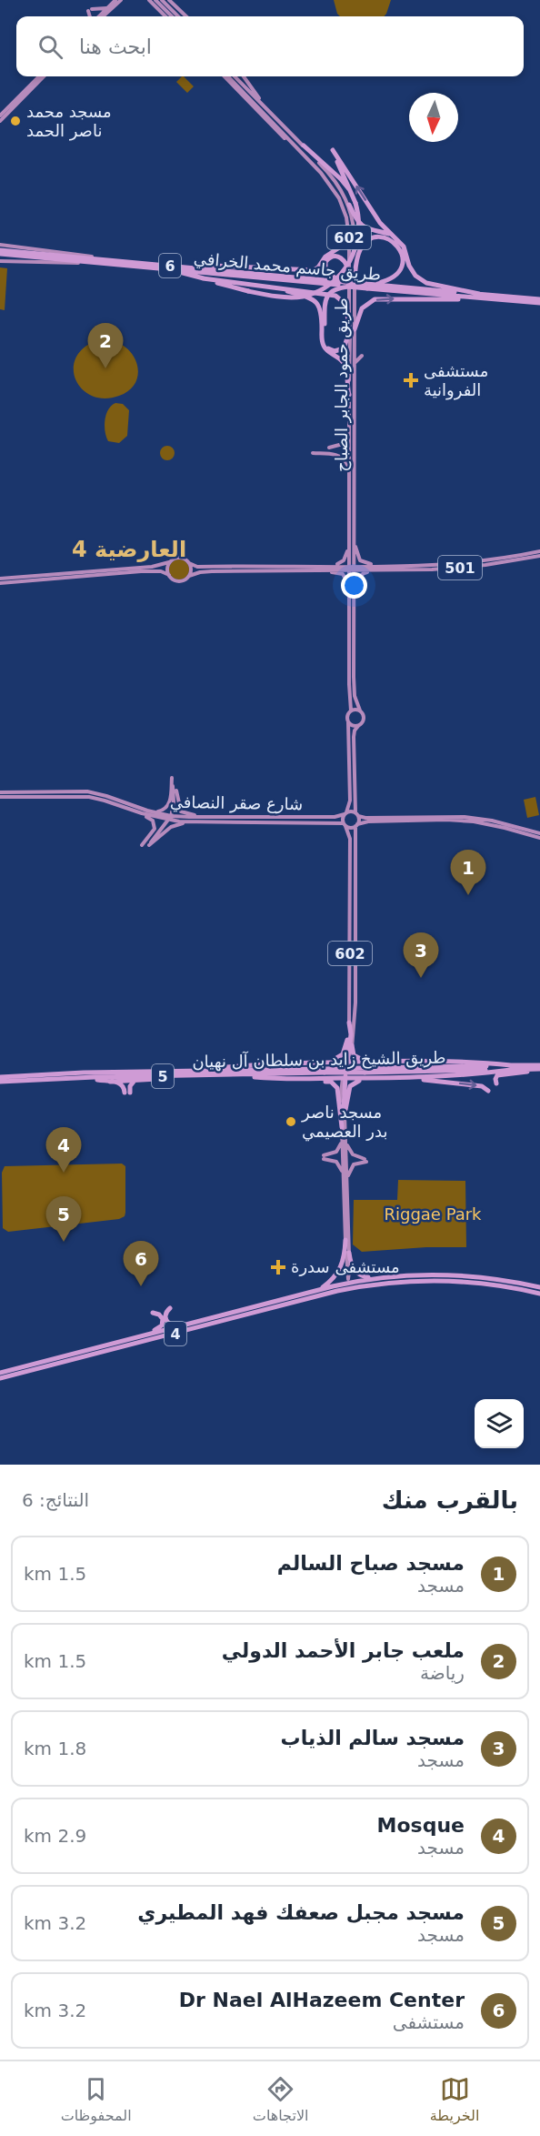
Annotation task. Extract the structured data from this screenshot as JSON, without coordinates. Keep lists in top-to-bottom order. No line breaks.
{"streets":{"highway":["6","طريق جاسم محمد الخرافي","طريق الشيخ زايد بن سلطان آل نهيان","5","4"],"main road":["602","طريق حمود الجابر الصباح","501","شارع صقر النصافي"]},"crossings":[["602","طريق حمود الجابر الصباح"],["602","شارع صقر النصافي"],["طريق حمود الجابر الصباح","501"]],"districts":["العارضية 4"],"parks":["Riggae Park"],"places":{"other":["مسجد محمد ناصر الحمد","مسجد ناصر بدر العصيمي"],"health":["مستشفى الفروانية","مستشفى سدرة"]},"north":"bottom","page":{"search":"ابحث هنا","pins":["2","1","3","4","5","6"],"heading":["بالقرب منك","النتائج: 6"],"list":[{"mark":"1","name":"مسجد صباح السالم","note":"مسجد","value":"1.5 km"},{"mark":"2","name":"ملعب جابر الأحمد الدولي","note":"رياضة","value":"1.5 km"},{"mark":"3","name":"مسجد سالم الذياب","note":"مسجد","value":"1.8 km"},{"mark":"4","name":"Mosque","note":"مسجد","value":"2.9 km"},{"mark":"5","name":"مسجد مجبل صعفك فهد المطيري","note":"مسجد","value":"3.2 km"},{"mark":"6","name":"Dr Nael AlHazeem Center","note":"مستشفى","value":"3.2 km"}],"nav":["الخريطة","الاتجاهات","المحفوظات"]}}
